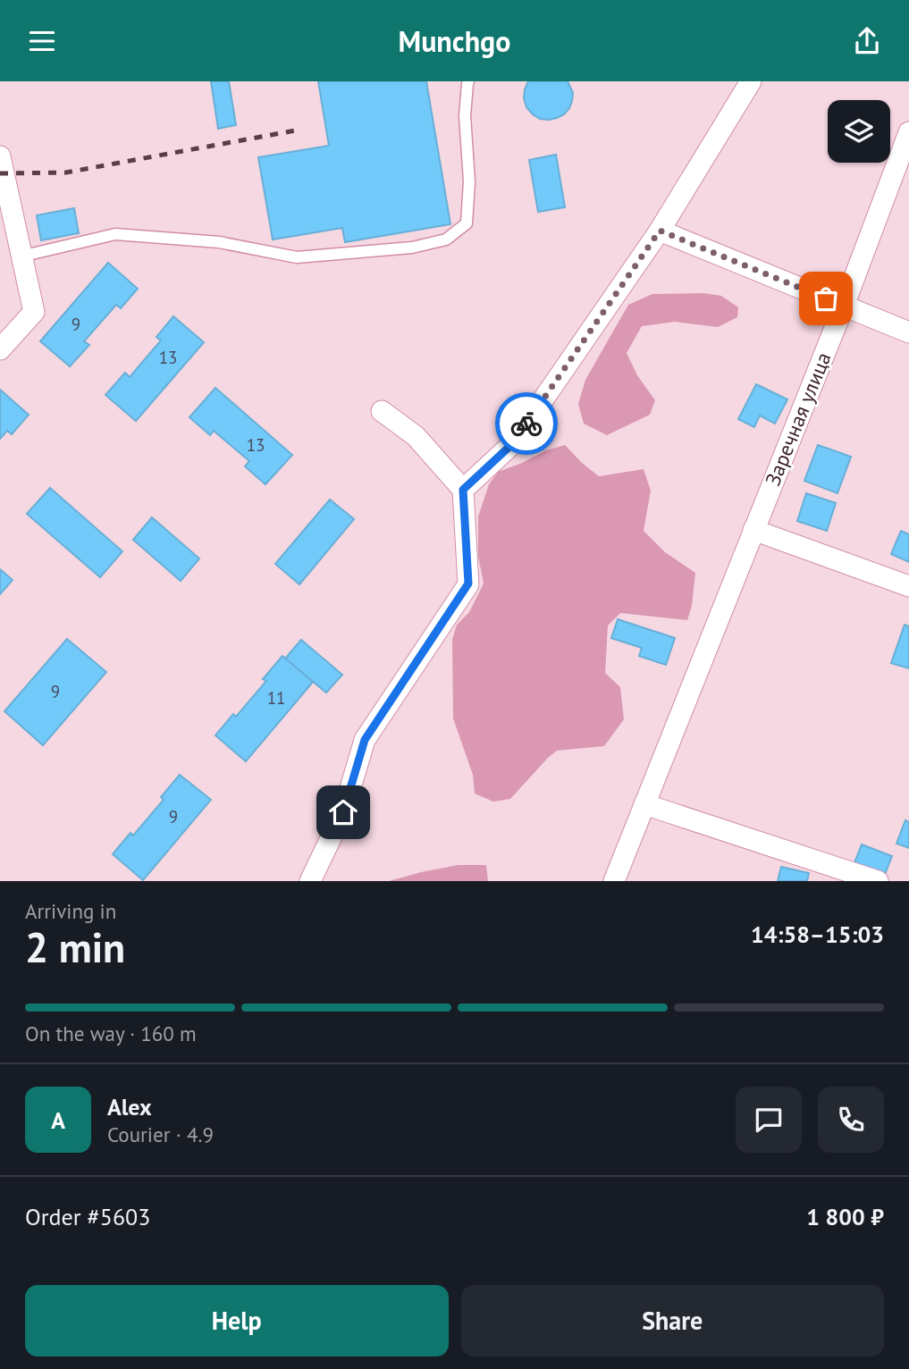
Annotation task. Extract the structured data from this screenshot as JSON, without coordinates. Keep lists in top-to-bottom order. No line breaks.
{"streets":{"street":["Заречная улица"]},"house_numbers":["9","13","13","9","11","9"],"page":{"header":"Munchgo","heading":["2 min","Arriving in","14:58–15:03"],"panel":["Alex","Courier · 4.9","Order #5603","1 800 ₽"],"bar":"On the way · 160 m","round":"A","buttons":["Help","Share"]}}
